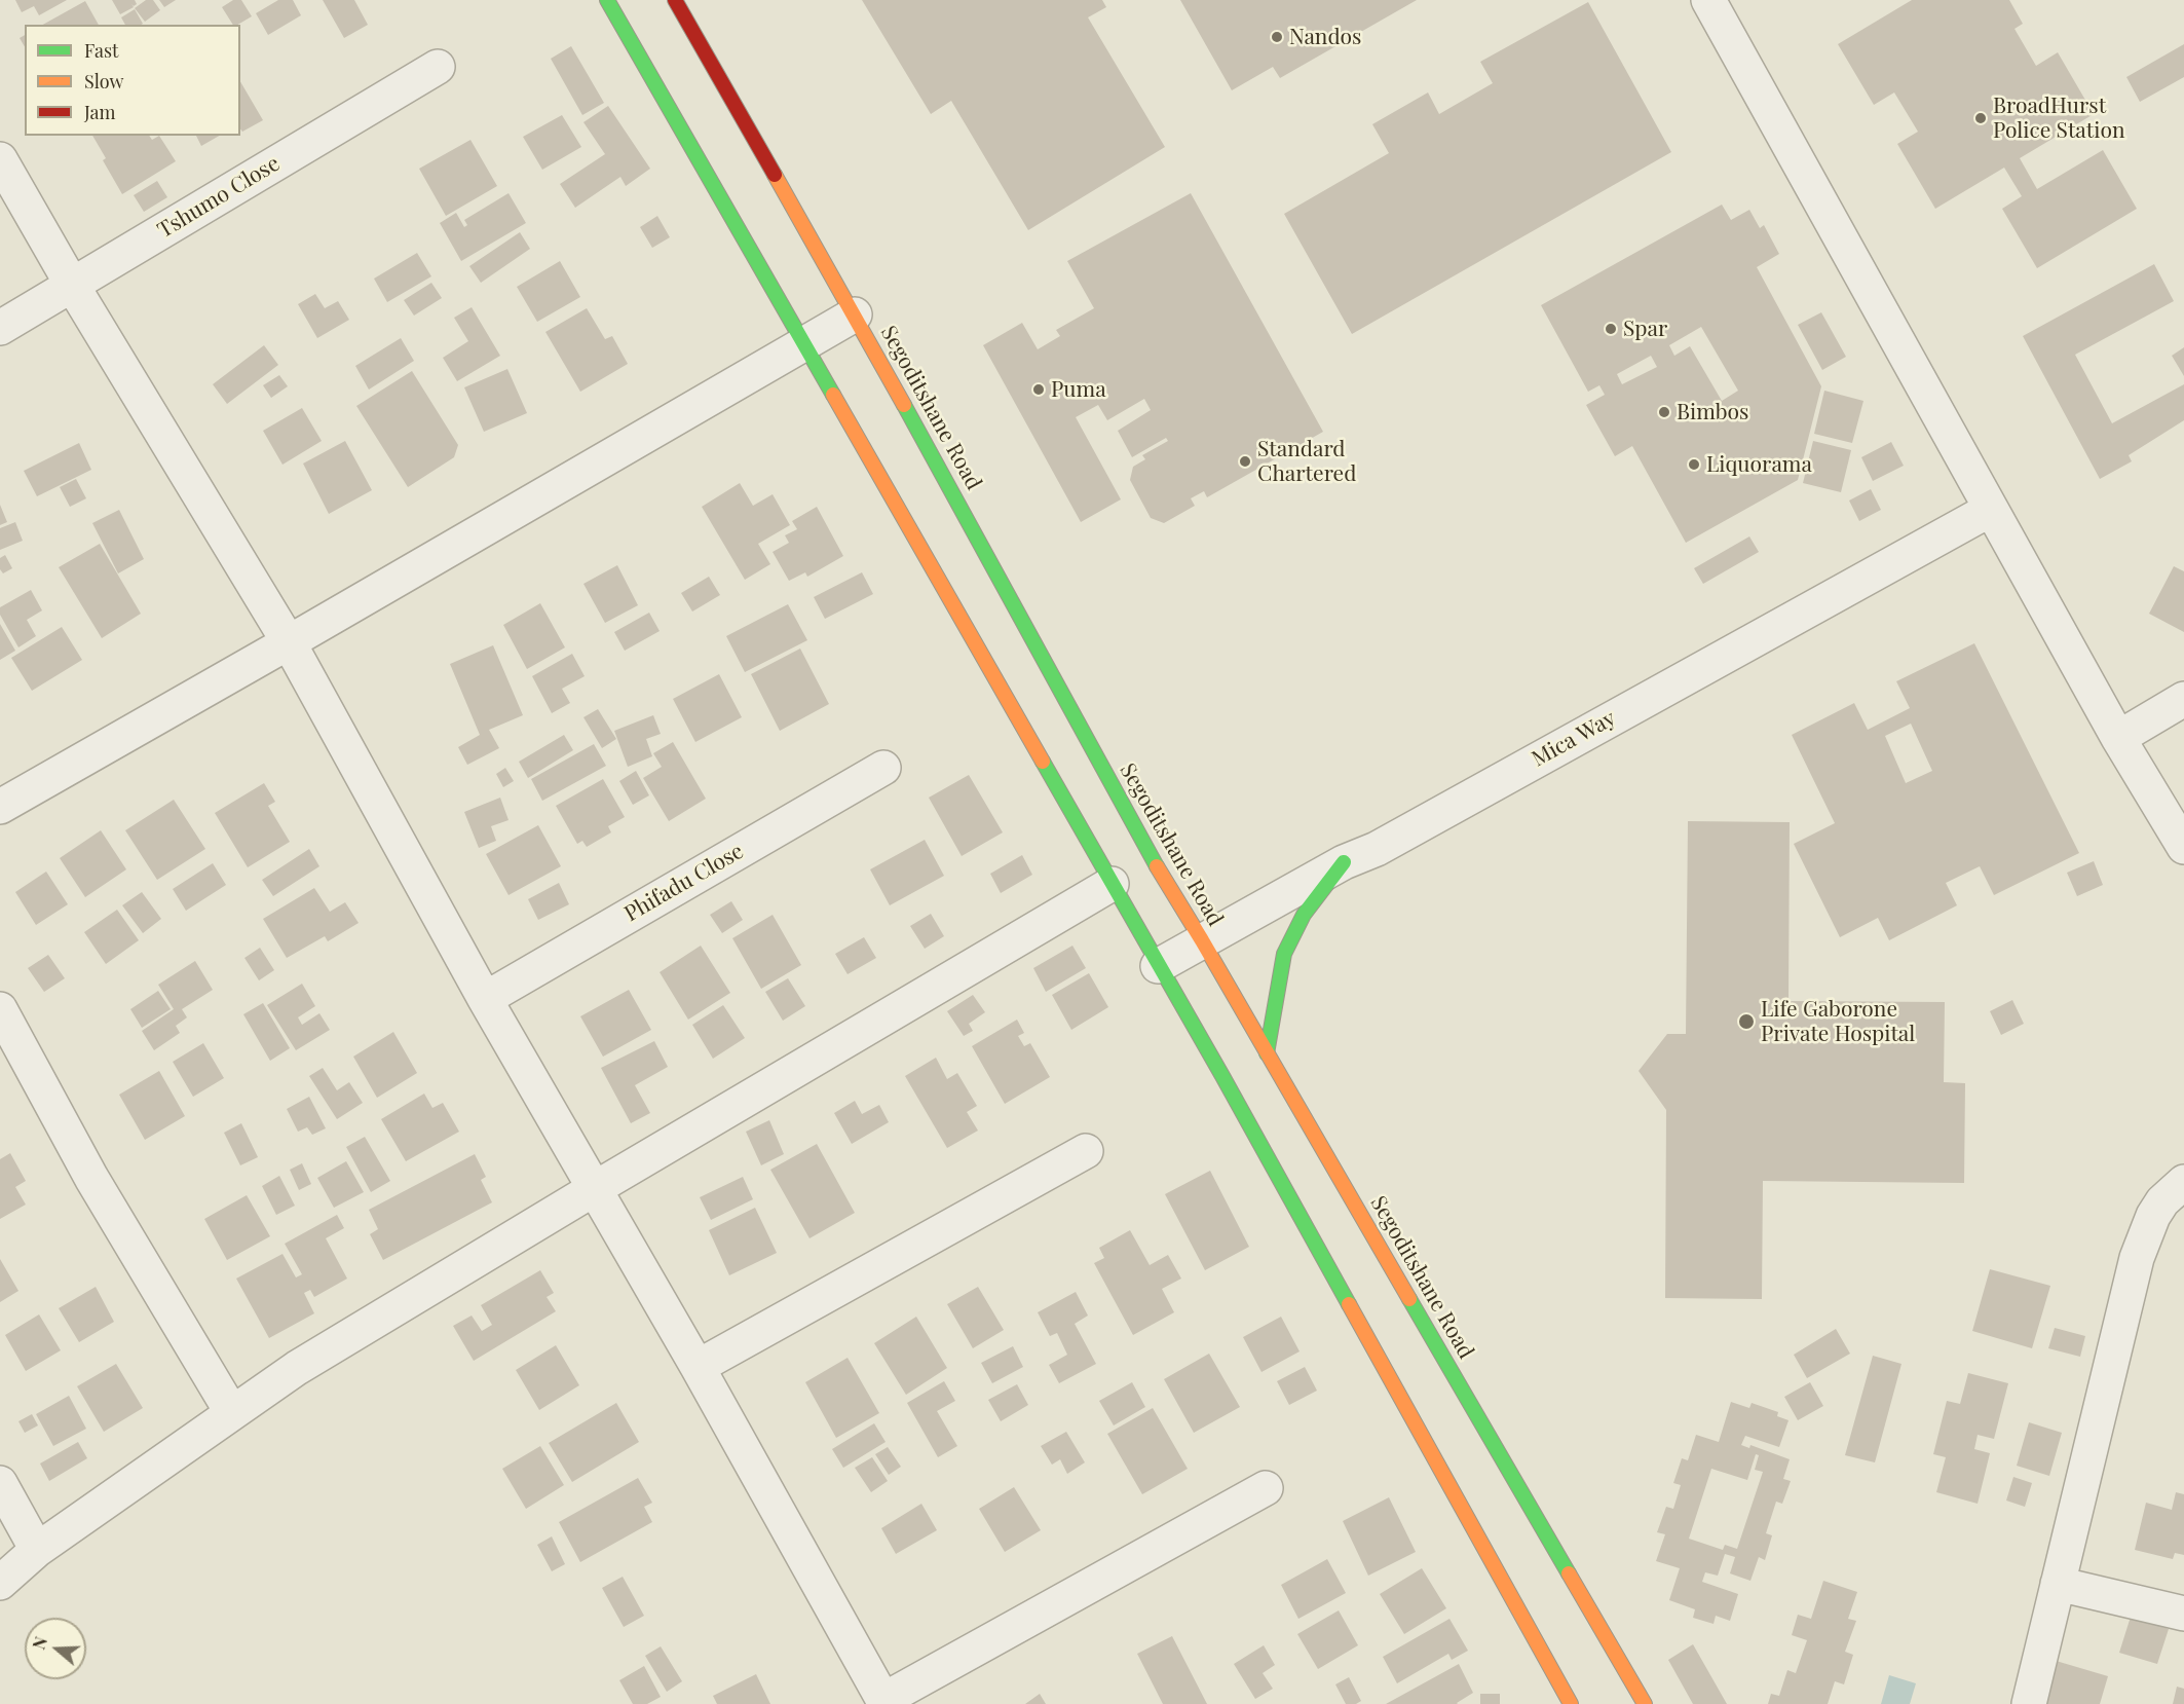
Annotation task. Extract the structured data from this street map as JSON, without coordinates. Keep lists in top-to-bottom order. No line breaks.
{"streets":{"main road":["Segoditshane Road"],"street":["Tshumo Close","Mica Way","Phifadu Close"]},"crossings":[["Segoditshane Road","Mica Way"]],"places":["Nandos","BroadHurst Police Station","Spar","Puma","Bimbos","Standard Chartered","Liquorama","Life Gaborone Private Hospital"],"legend":["Fast","Slow","Jam"],"north":"left"}
